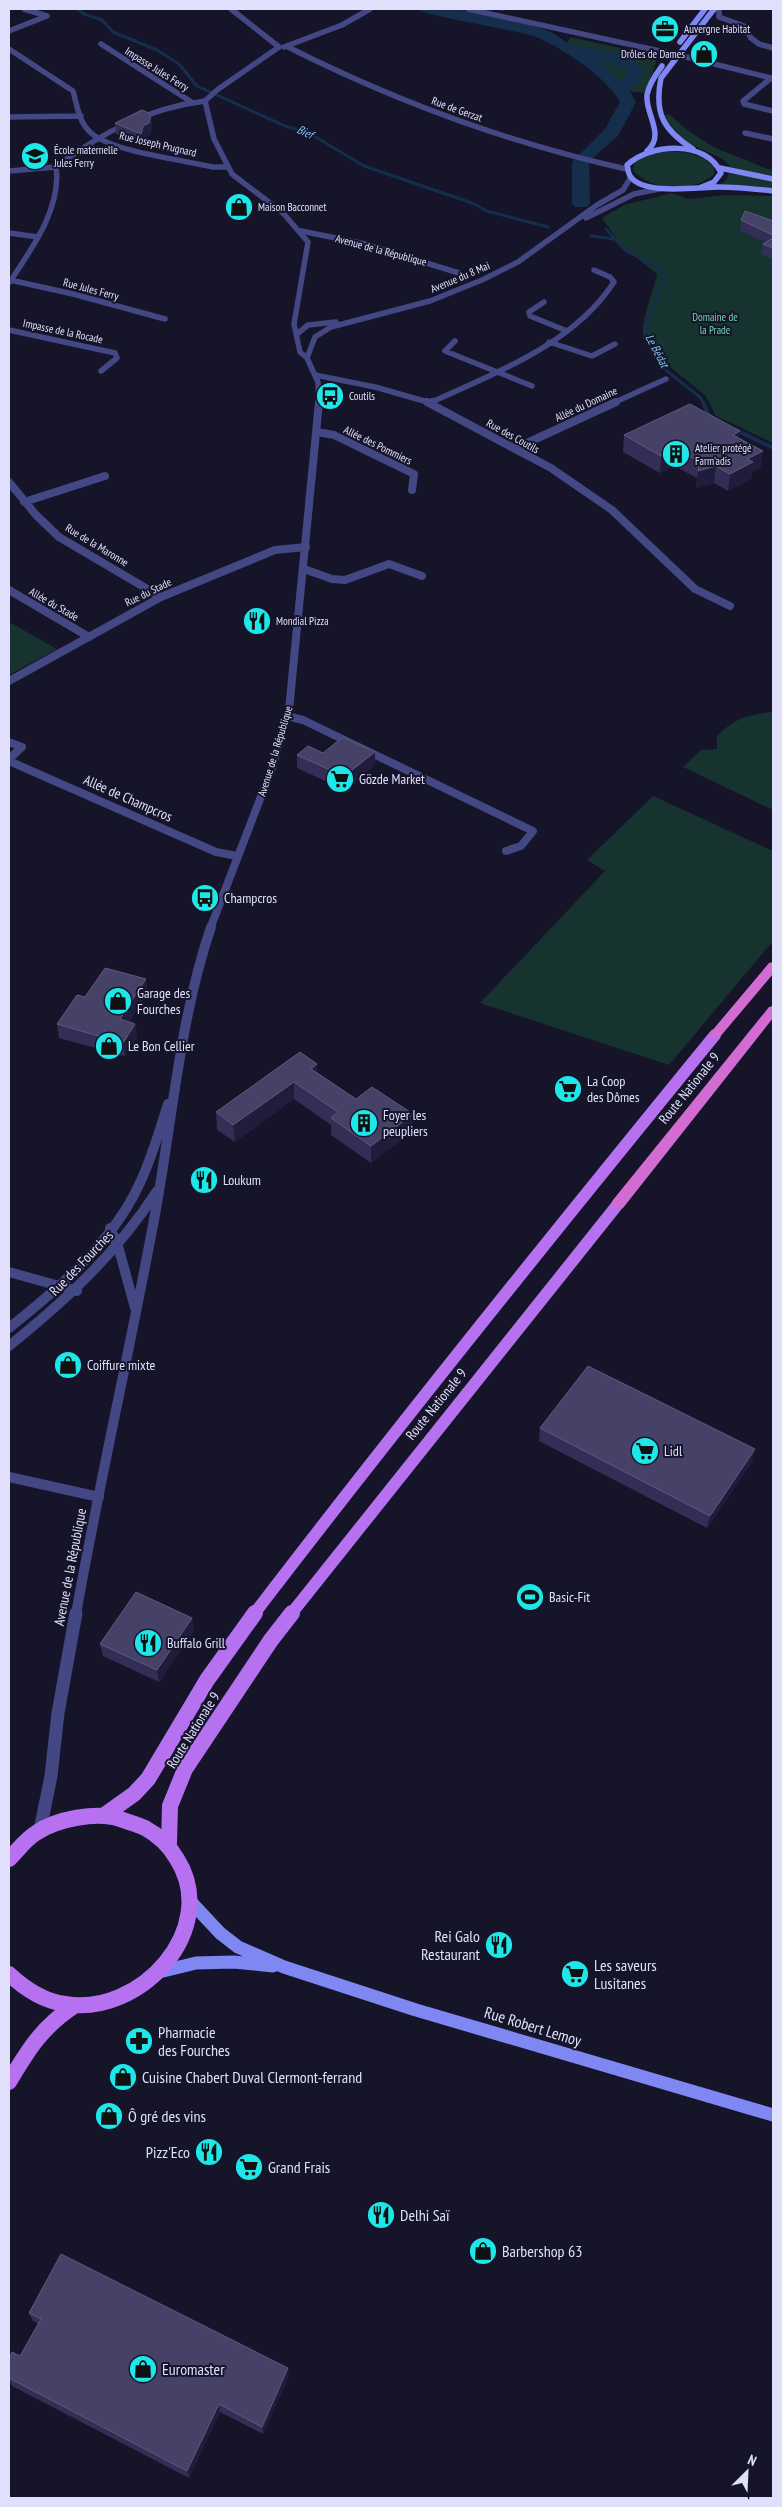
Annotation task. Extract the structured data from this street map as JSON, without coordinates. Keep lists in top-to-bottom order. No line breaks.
{"streets":{"highway":["Route Nationale 9"],"main road":["Rue Robert Lemoy"],"street":["Impasse Jules Ferry","Rue de Gerzat","Rue Joseph Prugnard","Avenue de la République","Avenue du 8 Mai","Rue Jules Ferry","Impasse de la Rocade","Allée du Domaine","Rue des Coutils","Allée des Pommiers","Rue de la Maronne","Rue du Stade","Allée du Stade","Allée de Champcros","Rue des Fourches"]},"crossings":[["Avenue de la République","Avenue du 8 Mai"],["Avenue de la République","Rue des Coutils"],["Avenue de la République","Allée des Pommiers"],["Avenue de la République","Rue du Stade"],["Avenue de la République","Allée de Champcros"],["Avenue de la République","Rue des Fourches"],["Allée du Domaine","Rue des Coutils"],["Rue de la Maronne","Rue du Stade"],["Rue du Stade","Allée du Stade"]],"water":["Bief","Le Bédat"],"parks":["Domaine de la Prade"],"places":{"office":["Auvergne Habitat"],"shop":["Drôles de Dames","Maison Bacconnet","Garage des Fourches","Le Bon Cellier","Coiffure mixte","Cuisine Chabert Duval Clermont-ferrand","Ô gré des vins","Barbershop 63","Euromaster"],"school or university":["École maternelle Jules Ferry"],"bus stop":["Coutils","Champcros"],"building":["Atelier protégé Farm'adis","Foyer les peupliers"],"restaurant":["Mondial Pizza","Loukum","Buffalo Grill","Rei Galo Restaurant","Pizz'Eco","Delhi Saï"],"supermarket":["Gözde Market","La Coop des Dômes","Lidl","Les saveurs Lusitanes","Grand Frais"],"sports":["Basic-Fit"],"pharmacy":["Pharmacie des Fourches"]},"north":"top right"}
